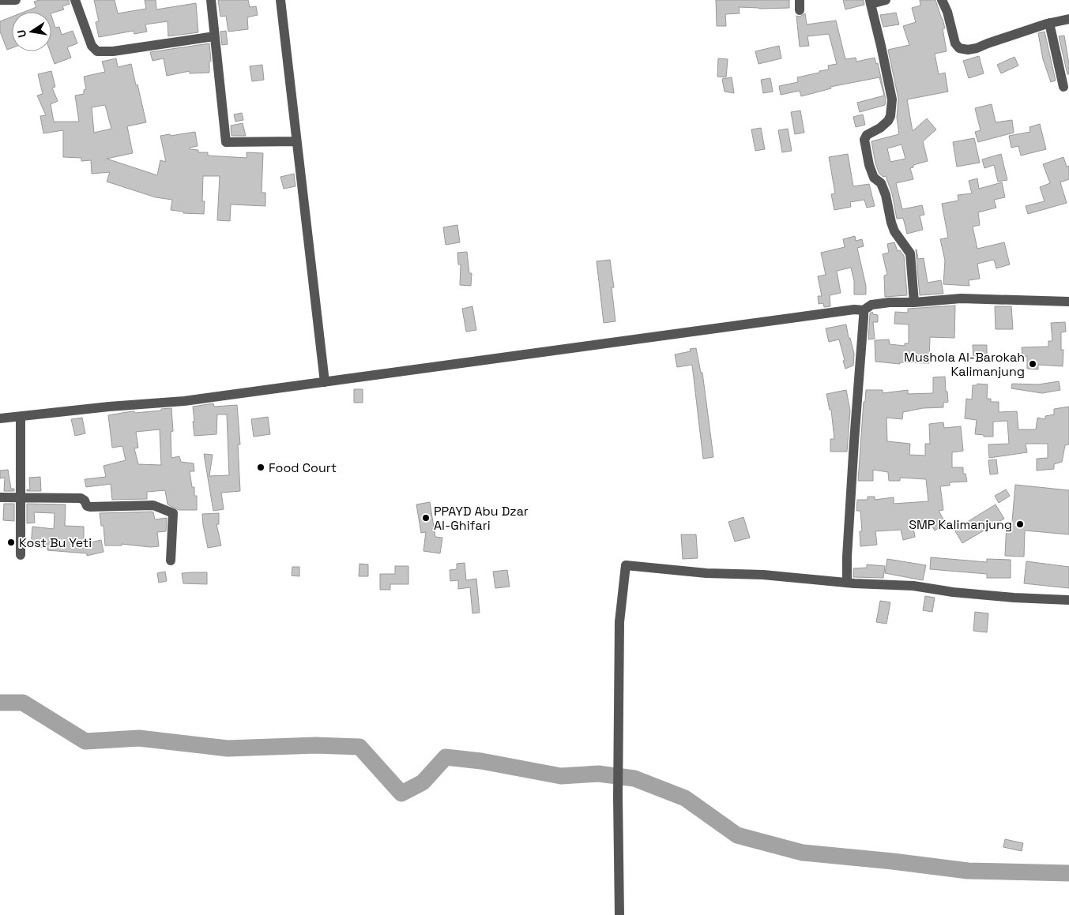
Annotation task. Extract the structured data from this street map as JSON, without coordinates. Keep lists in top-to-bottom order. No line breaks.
{"places":["Mushola Al-Barokah Kalimanjung","Food Court","PPAYD Abu Dzar Al-Ghifari","SMP Kalimanjung","Kost Bu Yeti"],"north":"left"}
